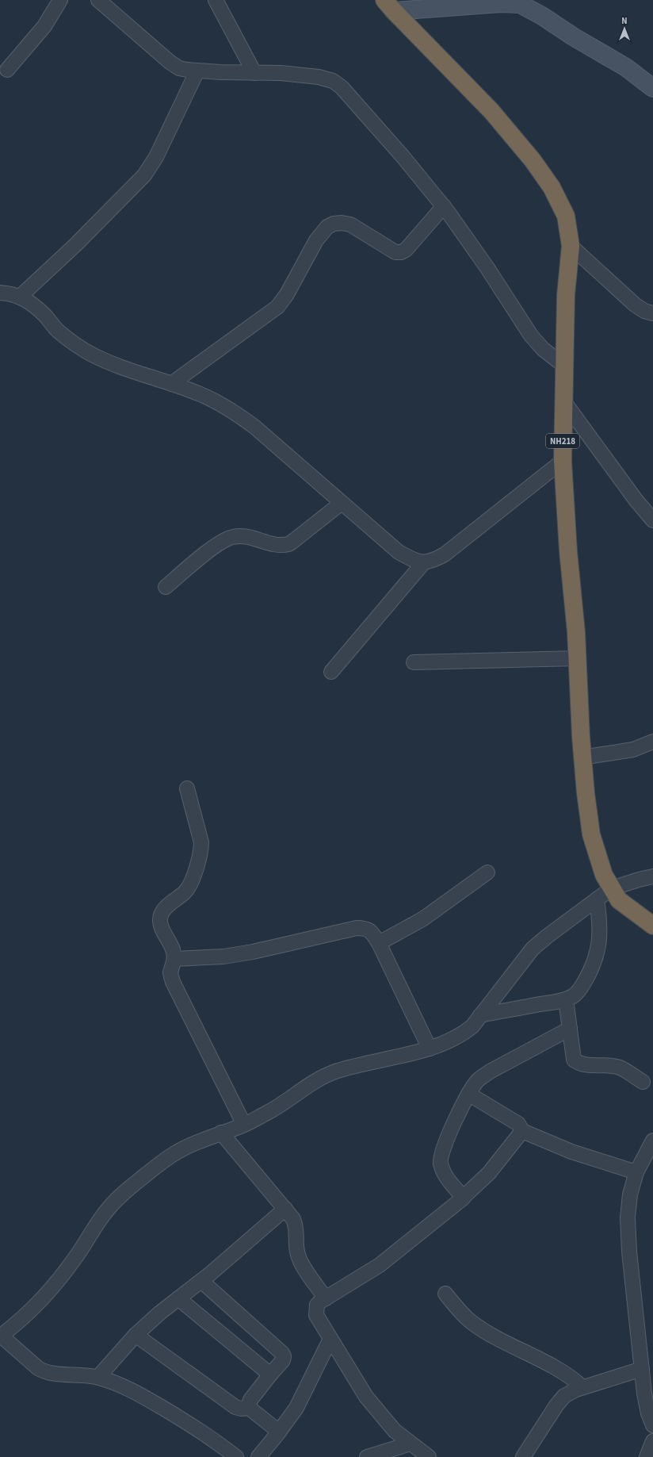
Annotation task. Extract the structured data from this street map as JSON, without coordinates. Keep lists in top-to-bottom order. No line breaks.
{"streets":{"highway":["NH218"]},"north":"top"}
